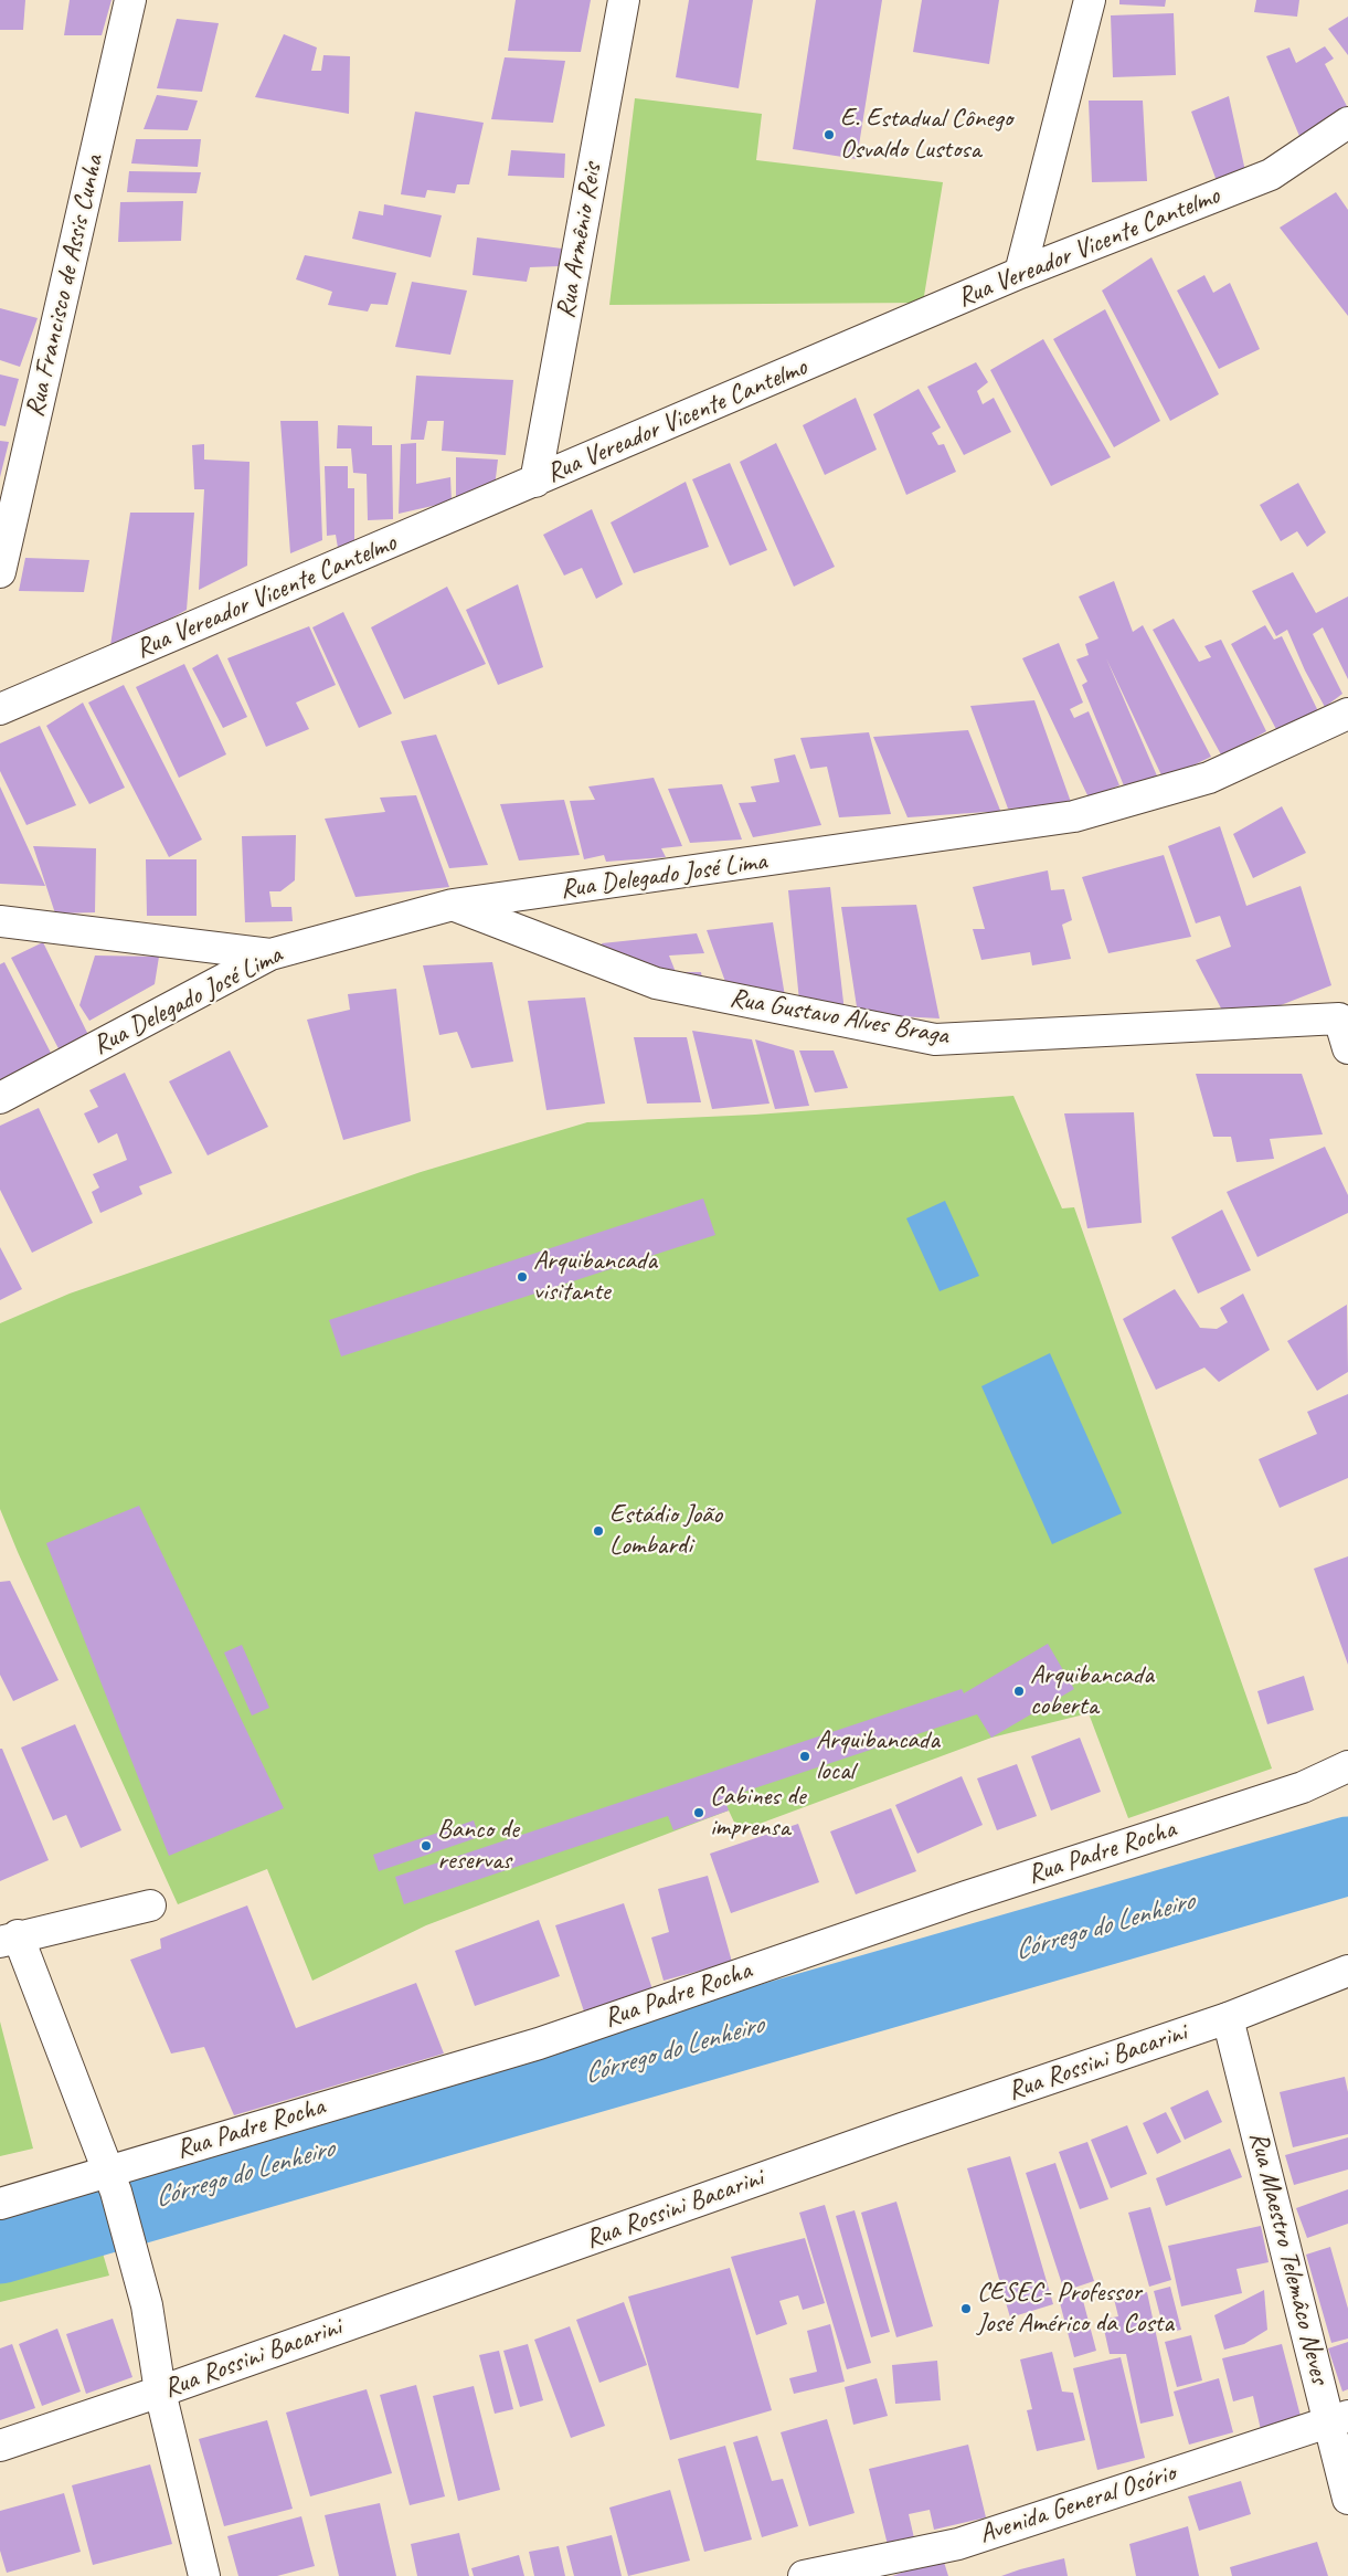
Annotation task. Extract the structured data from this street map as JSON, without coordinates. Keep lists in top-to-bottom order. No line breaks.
{"streets":{"main road":["Rua Armênio Reis","Rua Vereador Vicente Cantelmo","Rua Francisco de Assis Cunha","Rua Delegado José Lima","Rua Gustavo Alves Braga","Rua Padre Rocha","Rua Rossini Bacarini","Rua Maestro Telemâco Neves","Avenida General Osório"]},"crossings":[["Rua Armênio Reis","Rua Vereador Vicente Cantelmo"],["Rua Delegado José Lima","Rua Gustavo Alves Braga"],["Rua Rossini Bacarini","Rua Maestro Telemâco Neves"],["Rua Maestro Telemâco Neves","Avenida General Osório"]],"water":["Córrego do Lenheiro"],"places":["E. Estadual Cônego Osvaldo Lustosa","Arquibancada visitante","Estádio João Lombardi","Arquibancada coberta","Arquibancada local","Cabines de imprensa","Banco de reservas","CESEC- Professor José Américo da Costa"]}
